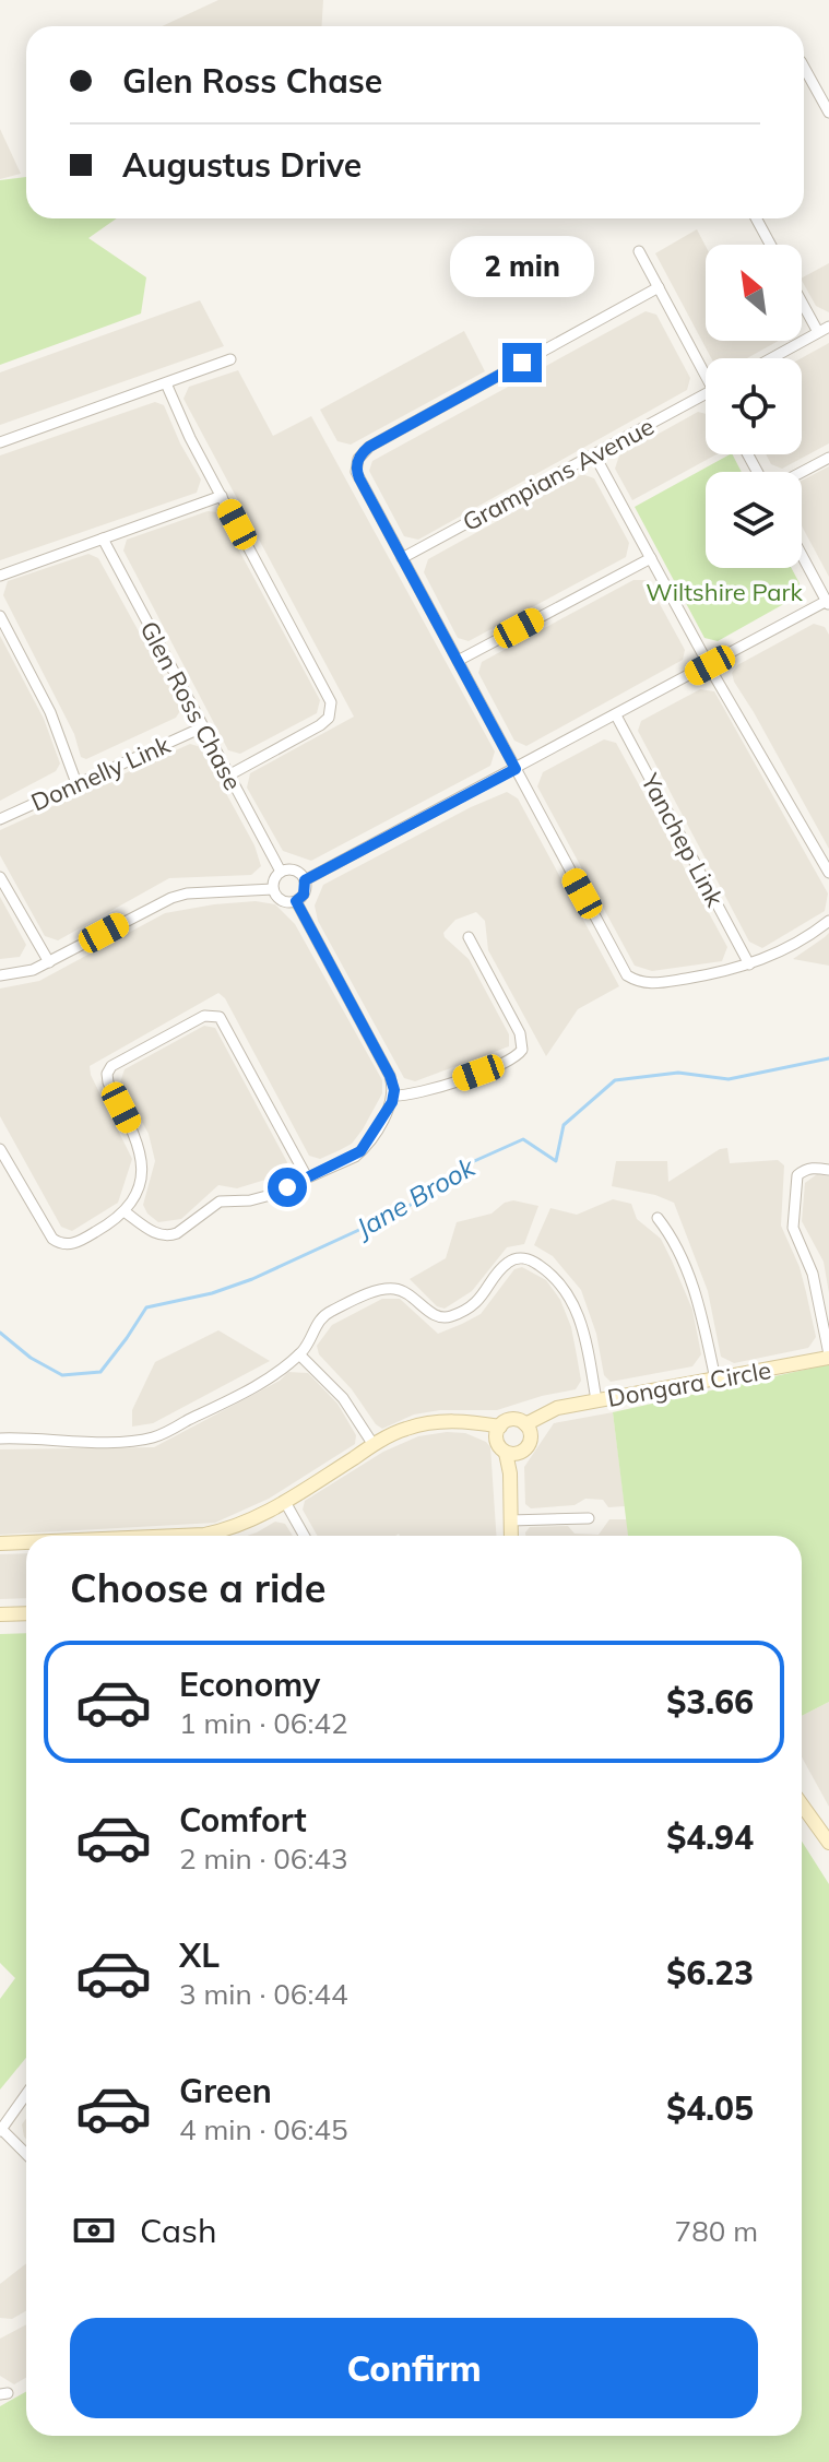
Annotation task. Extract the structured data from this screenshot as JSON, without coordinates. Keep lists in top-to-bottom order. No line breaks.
{"streets":{"street":["Grampians Avenue","Glen Ross Chase","Donnelly Link","Yanchep Link","Dongara Circle"]},"crossings":[["Glen Ross Chase","Donnelly Link"]],"water":["Jane Brook"],"parks":["Wiltshire Park"],"north":"top left","page":{"banner":["Glen Ross Chase","Augustus Drive"],"bubble":"2 min","heading":"Choose a ride","list":[{"name":"Economy","note":"1 min · 06:42","value":"$3.66"},{"name":"Comfort","note":"2 min · 06:43","value":"$4.94"},{"name":"XL","note":"3 min · 06:44","value":"$6.23"},{"name":"Green","note":"4 min · 06:45","value":"$4.05"}],"pay":["Cash","780 m"],"buttons":"Confirm"}}
